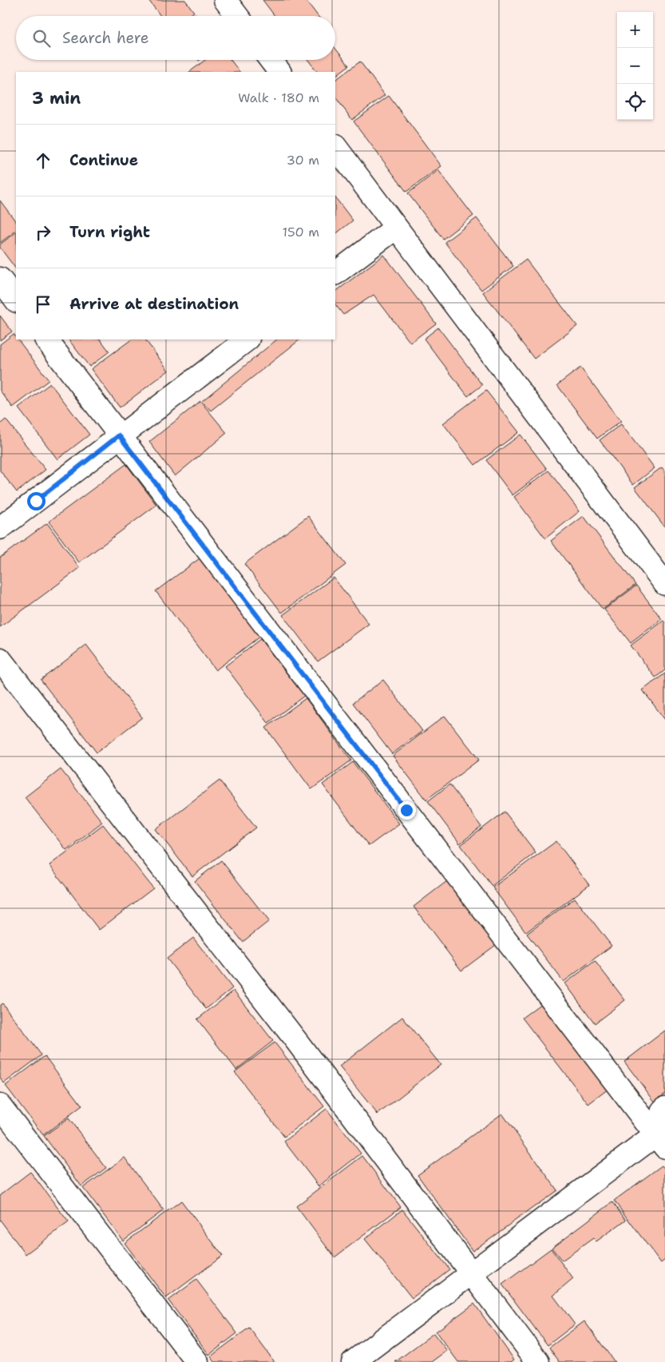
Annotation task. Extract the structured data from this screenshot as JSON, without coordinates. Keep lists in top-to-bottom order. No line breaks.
{"page":{"map_buttons":["+","−"],"search":"Search here","heading":["3 min","Walk · 180 m"],"list":[["Continue","30 m"],["Turn right","150 m"],"Arrive at destination"]}}
